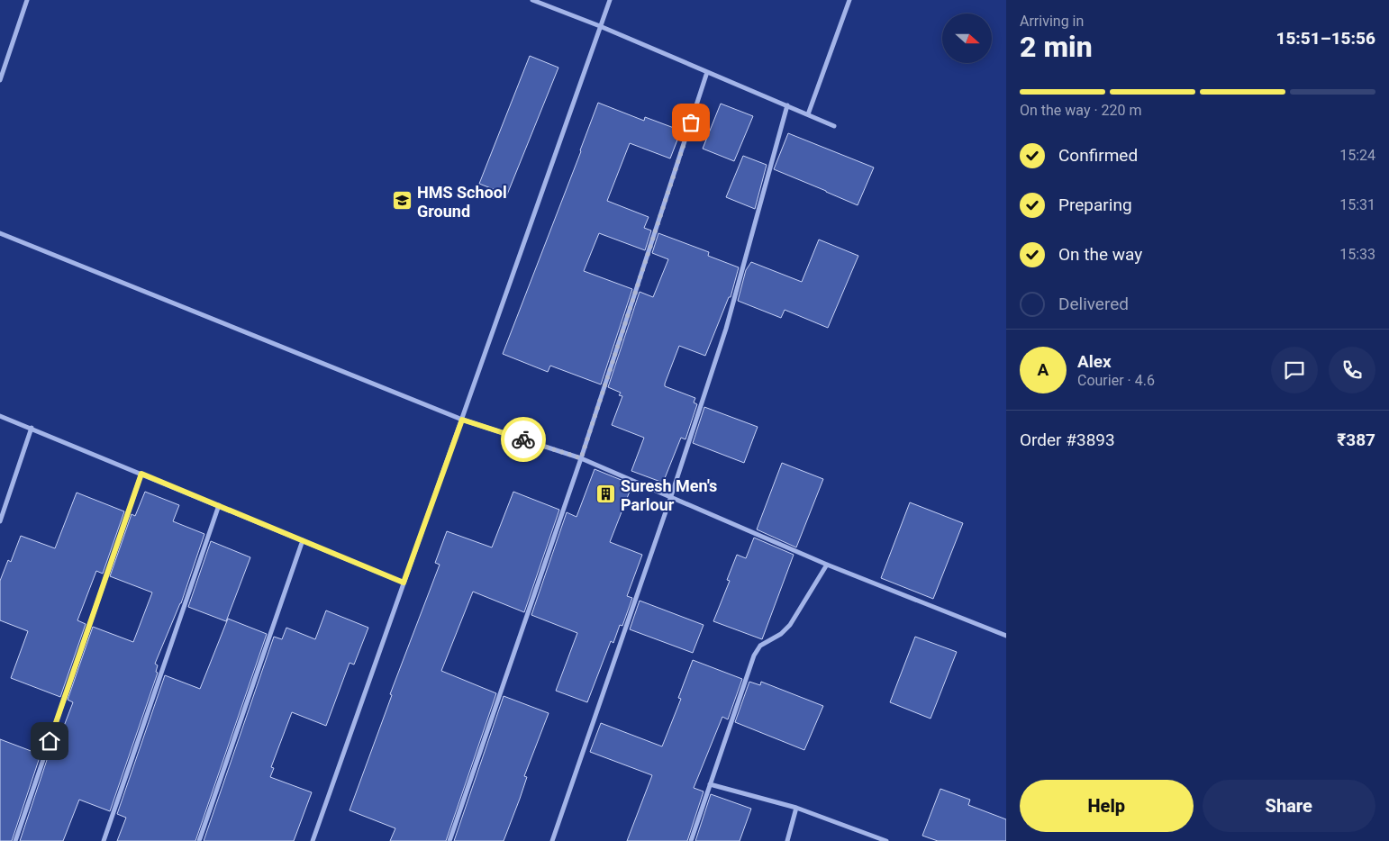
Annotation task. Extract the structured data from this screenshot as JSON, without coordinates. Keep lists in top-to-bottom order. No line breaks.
{"places":{"school or university":["HMS School Ground"],"building":["Suresh Men's Parlour"]},"north":"right","page":{"heading":["2 min","Arriving in","15:51–15:56"],"panel":["Alex","Courier · 4.6","Order #3893","₹387"],"bar":"On the way · 220 m","list":[["Confirmed","15:24"],["Preparing","15:31"],["On the way","15:33"],"Delivered"],"round":"A","buttons":["Help","Share"]}}
